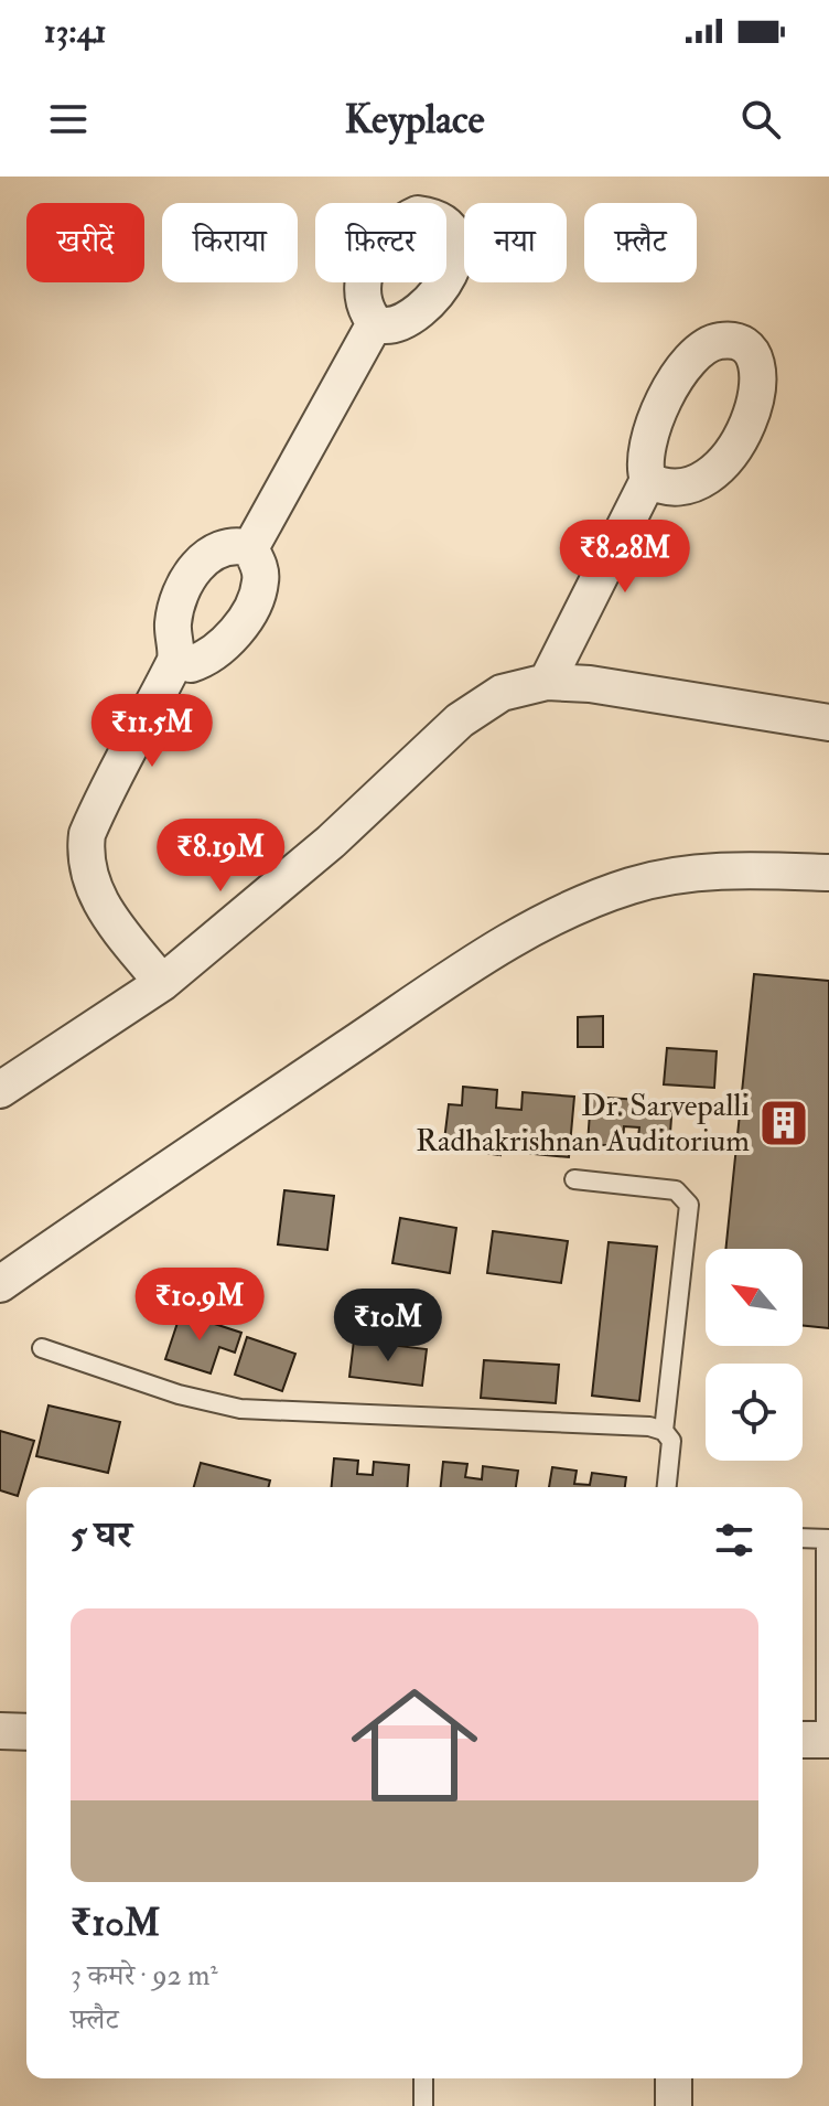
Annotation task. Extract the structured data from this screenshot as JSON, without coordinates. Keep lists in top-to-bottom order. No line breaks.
{"places":{"building":["Dr. Sarvepalli Radhakrishnan Auditorium"]},"north":"top left","page":{"status":"13:41","header":"Keyplace","chip":["खरीदें","किराया","फ़िल्टर","नया","फ़्लैट"],"price":["₹8.28M","₹11.5M","₹8.19M","₹10.9M","₹10M"],"heading":"5 घर","list":[{"name":"₹10M","note":"3 कमरे · 92 m² · फ़्लैट"}]}}
